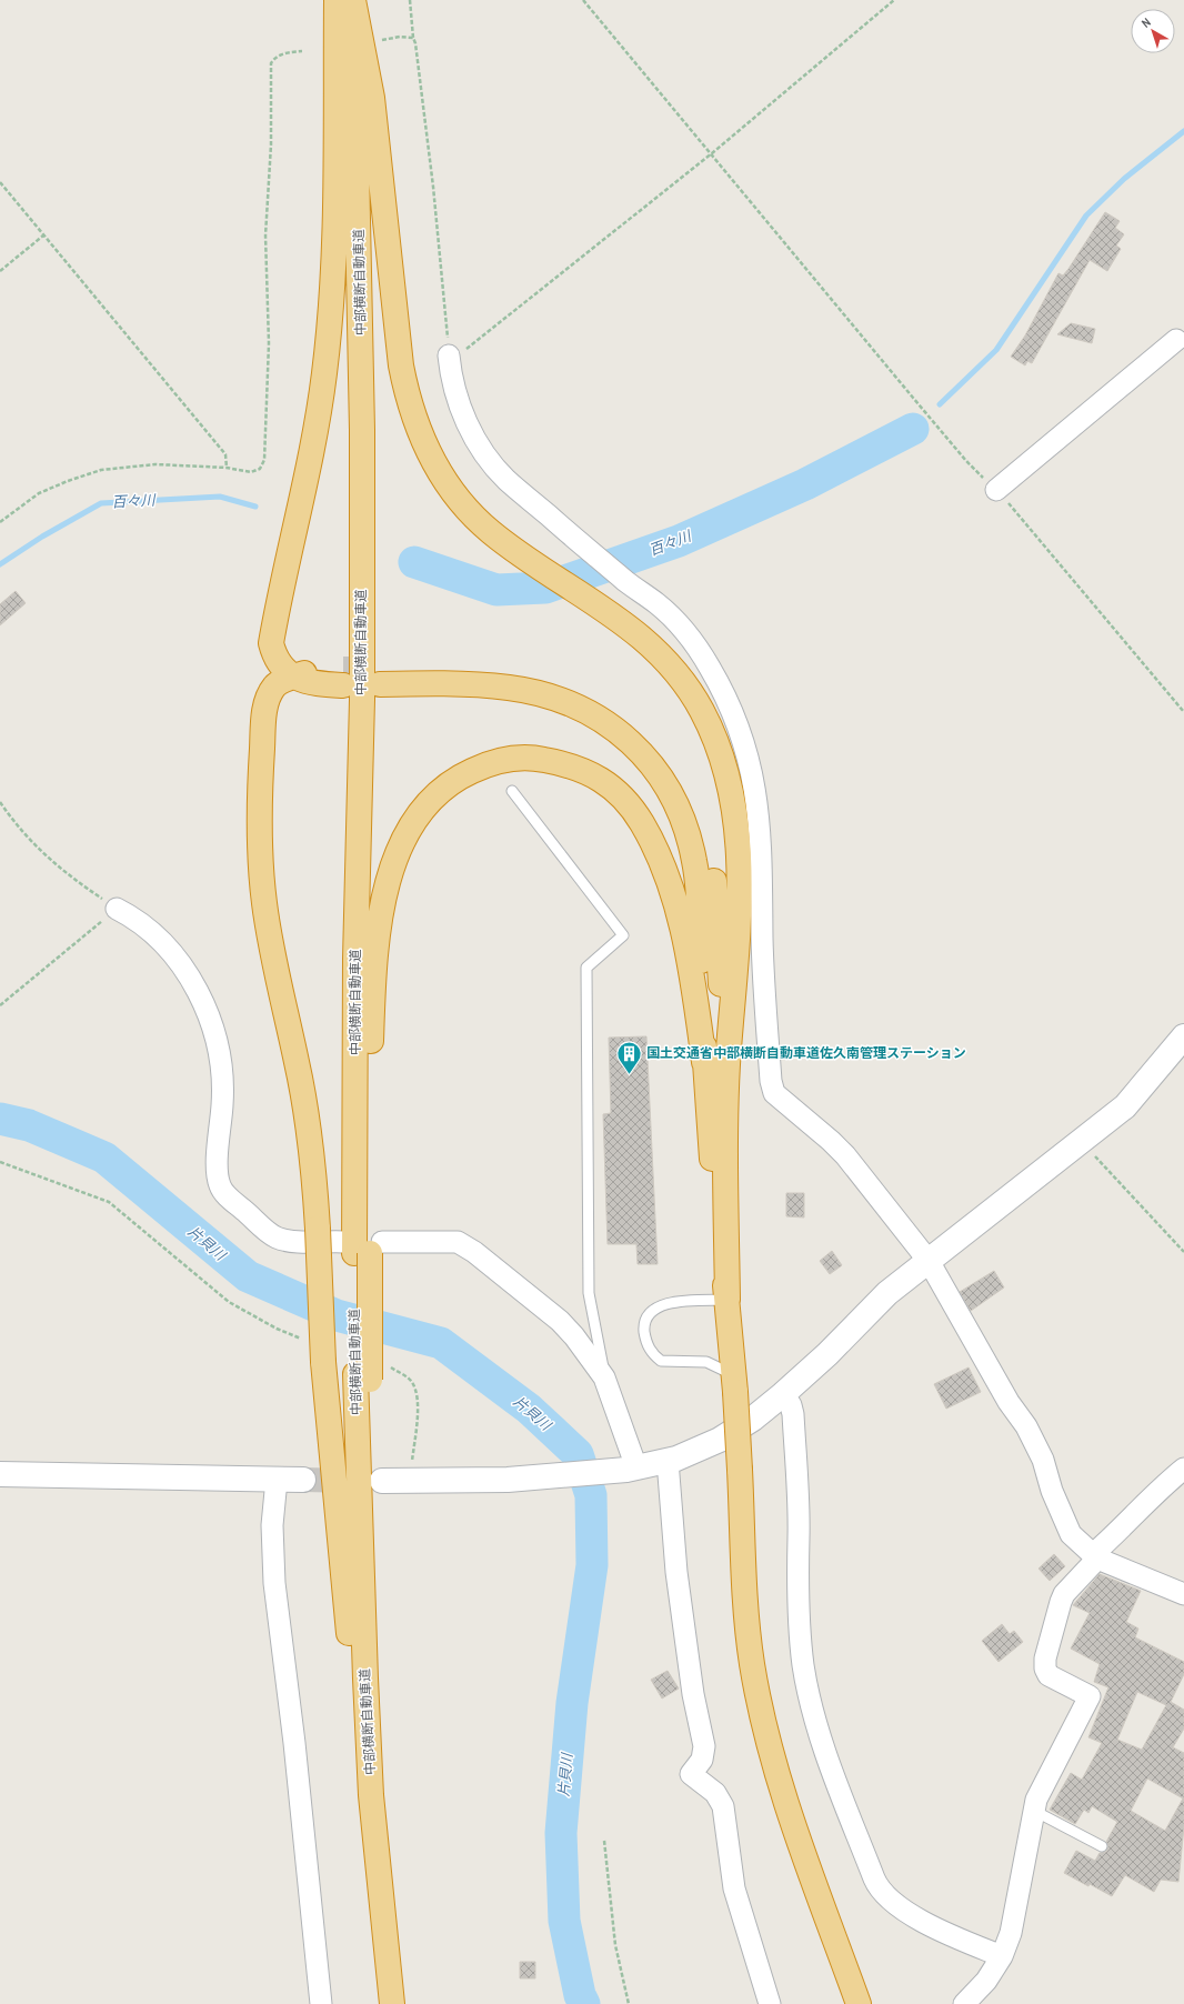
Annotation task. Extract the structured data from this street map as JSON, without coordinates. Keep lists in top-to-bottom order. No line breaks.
{"streets":{"highway":["中部横断自動車道"]},"water":["百々川","片貝川"],"places":{"building":["国土交通省中部横断自動車道佐久南管理ステーション"]},"north":"top left"}
